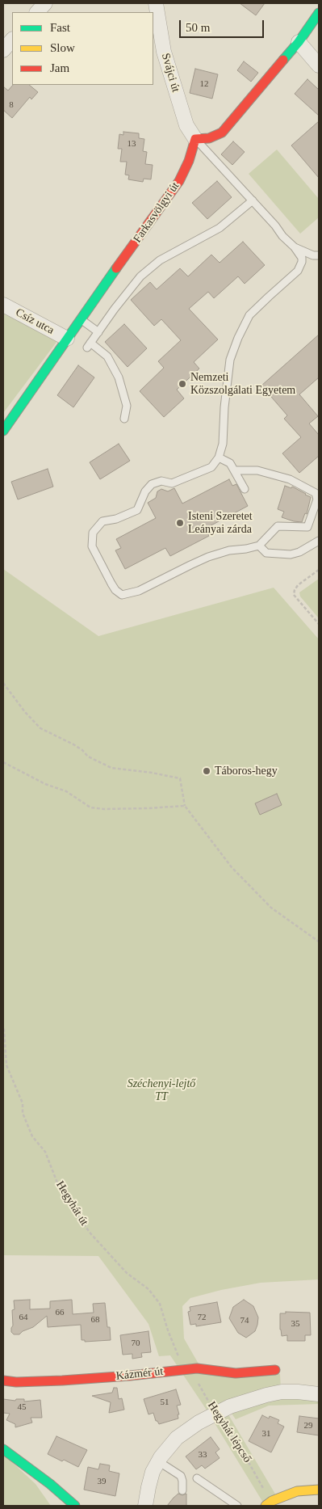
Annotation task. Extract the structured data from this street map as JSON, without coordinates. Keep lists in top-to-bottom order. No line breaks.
{"streets":{"street":["Svájci út","Farkasvölgyi út","Csíz utca","Kázmér út"],"path":["Hegyhát út","Hegyhát lépcső"]},"crossings":[["Svájci út","Farkasvölgyi út"],["Farkasvölgyi út","Csíz utca"]],"parks":["Széchenyi-lejtő TT"],"places":["Nemzeti Közszolgálati Egyetem","Isteni Szeretet Leányai zárda","Táboros-hegy"],"house_numbers":["12","8","13","66","64","72","68","74","35","70","51","45","29","31","33","39"],"legend":["Fast","Slow","Jam"],"scale_bar":"50 m"}
